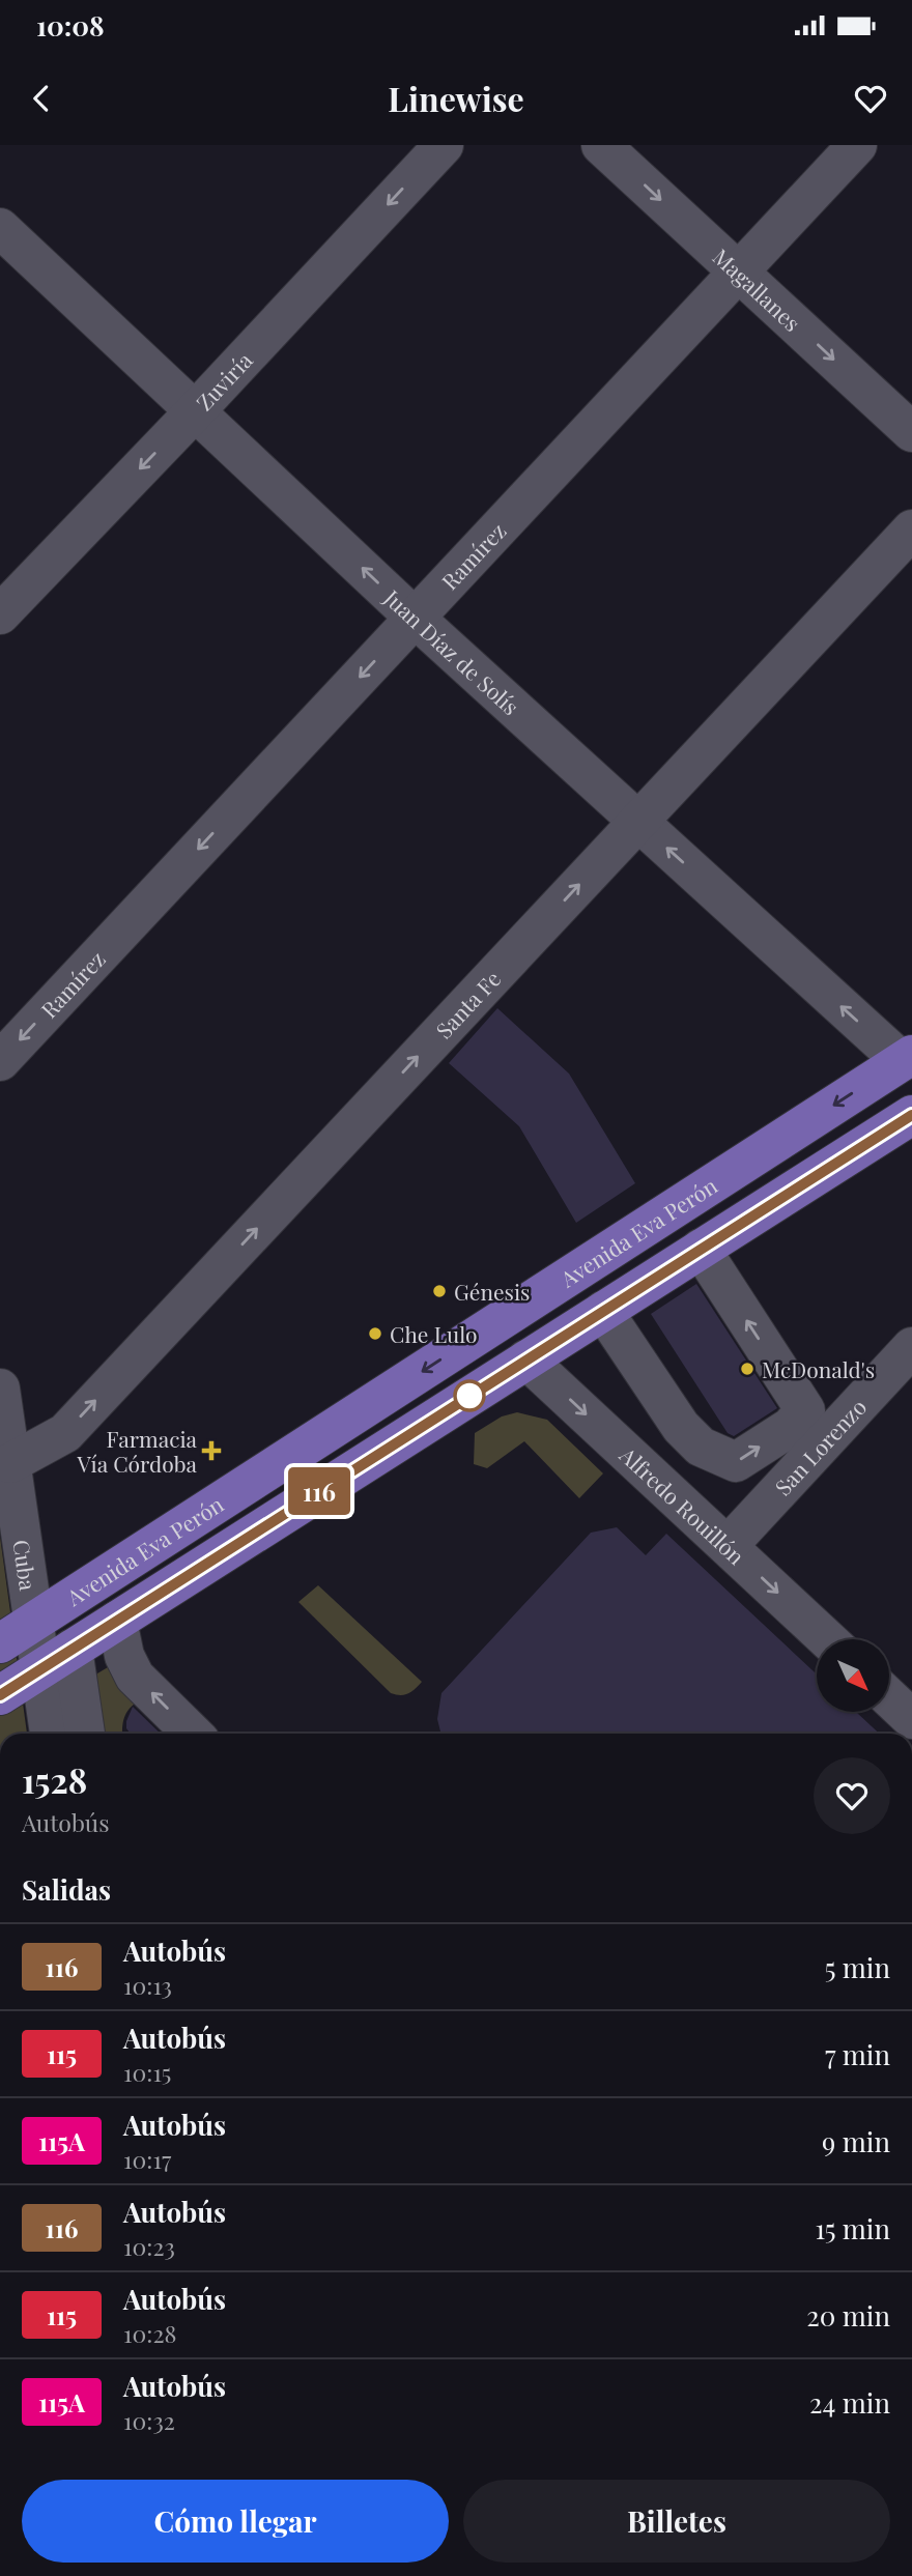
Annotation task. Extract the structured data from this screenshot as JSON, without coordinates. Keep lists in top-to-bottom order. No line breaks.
{"streets":{"main road":["Avenida Eva Perón"],"street":["Magallanes","Zuviría","Ramírez","Juan Díaz de Solís","Santa Fe","San Lorenzo","Alfredo Rouillón","Cuba"]},"crossings":[["Magallanes","Ramírez"],["Zuviría","Juan Díaz de Solís"],["Ramírez","Juan Díaz de Solís"],["Juan Díaz de Solís","Santa Fe"],["Juan Díaz de Solís","Avenida Eva Perón"],["Santa Fe","Cuba"],["Avenida Eva Perón","Alfredo Rouillón"],["Avenida Eva Perón","Cuba"],["San Lorenzo","Alfredo Rouillón"]],"one_way":["Magallanes","Zuviría","Ramírez","Juan Díaz de Solís","Santa Fe"],"places":{"other":["Génesis","Che Lulo","McDonald's"],"health":["Farmacia Vía Córdoba"]},"lines":["bus line 116"],"north":"bottom right","page":{"status":"10:08","header":"Linewise","on_map":"116","heading":[["1528","Autobús"],"Salidas"],"list":[{"mark":"116","name":"Autobús","note":"10:13","value":"5 min"},{"mark":"115","name":"Autobús","note":"10:15","value":"7 min"},{"mark":"115A","name":"Autobús","note":"10:17","value":"9 min"},{"mark":"116","name":"Autobús","note":"10:23","value":"15 min"},{"mark":"115","name":"Autobús","note":"10:28","value":"20 min"},{"mark":"115A","name":"Autobús","note":"10:32","value":"24 min"}],"buttons":["Cómo llegar","Billetes"]}}
